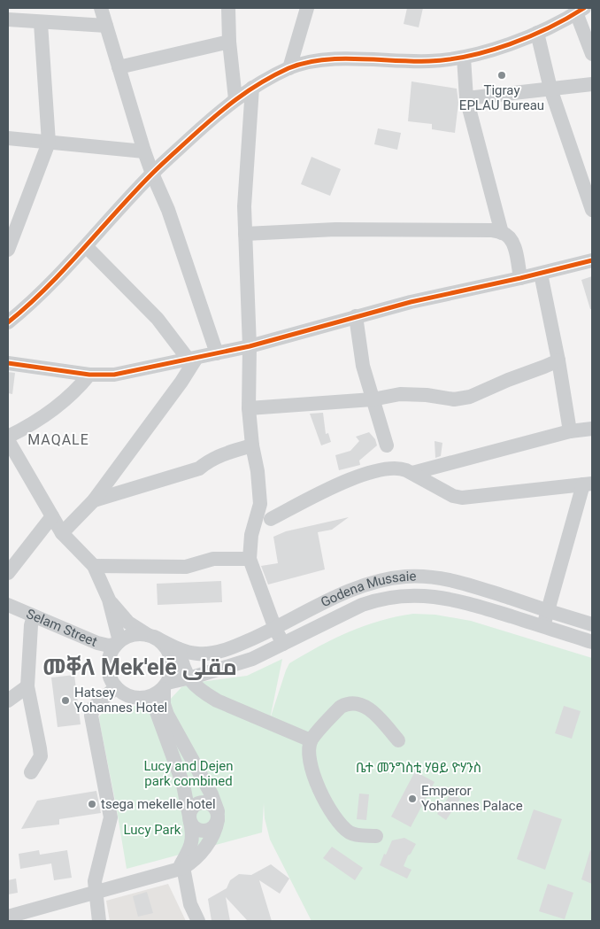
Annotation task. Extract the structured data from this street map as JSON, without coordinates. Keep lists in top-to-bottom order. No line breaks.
{"streets":{"street":["Godena Mussaie","Selam Street"]},"crossings":[["Godena Mussaie","Selam Street"]],"districts":["MAQALE","መቐለ Mek'elē مقلى"],"parks":["Lucy and Dejen park combined","ቤተ መንግስቲ ሃፀይ ዮሃንስ","Lucy Park"],"places":["Tigray EPLAU Bureau","Hatsey Yohannes Hotel","Emperor Yohannes Palace","tsega mekelle hotel"]}
